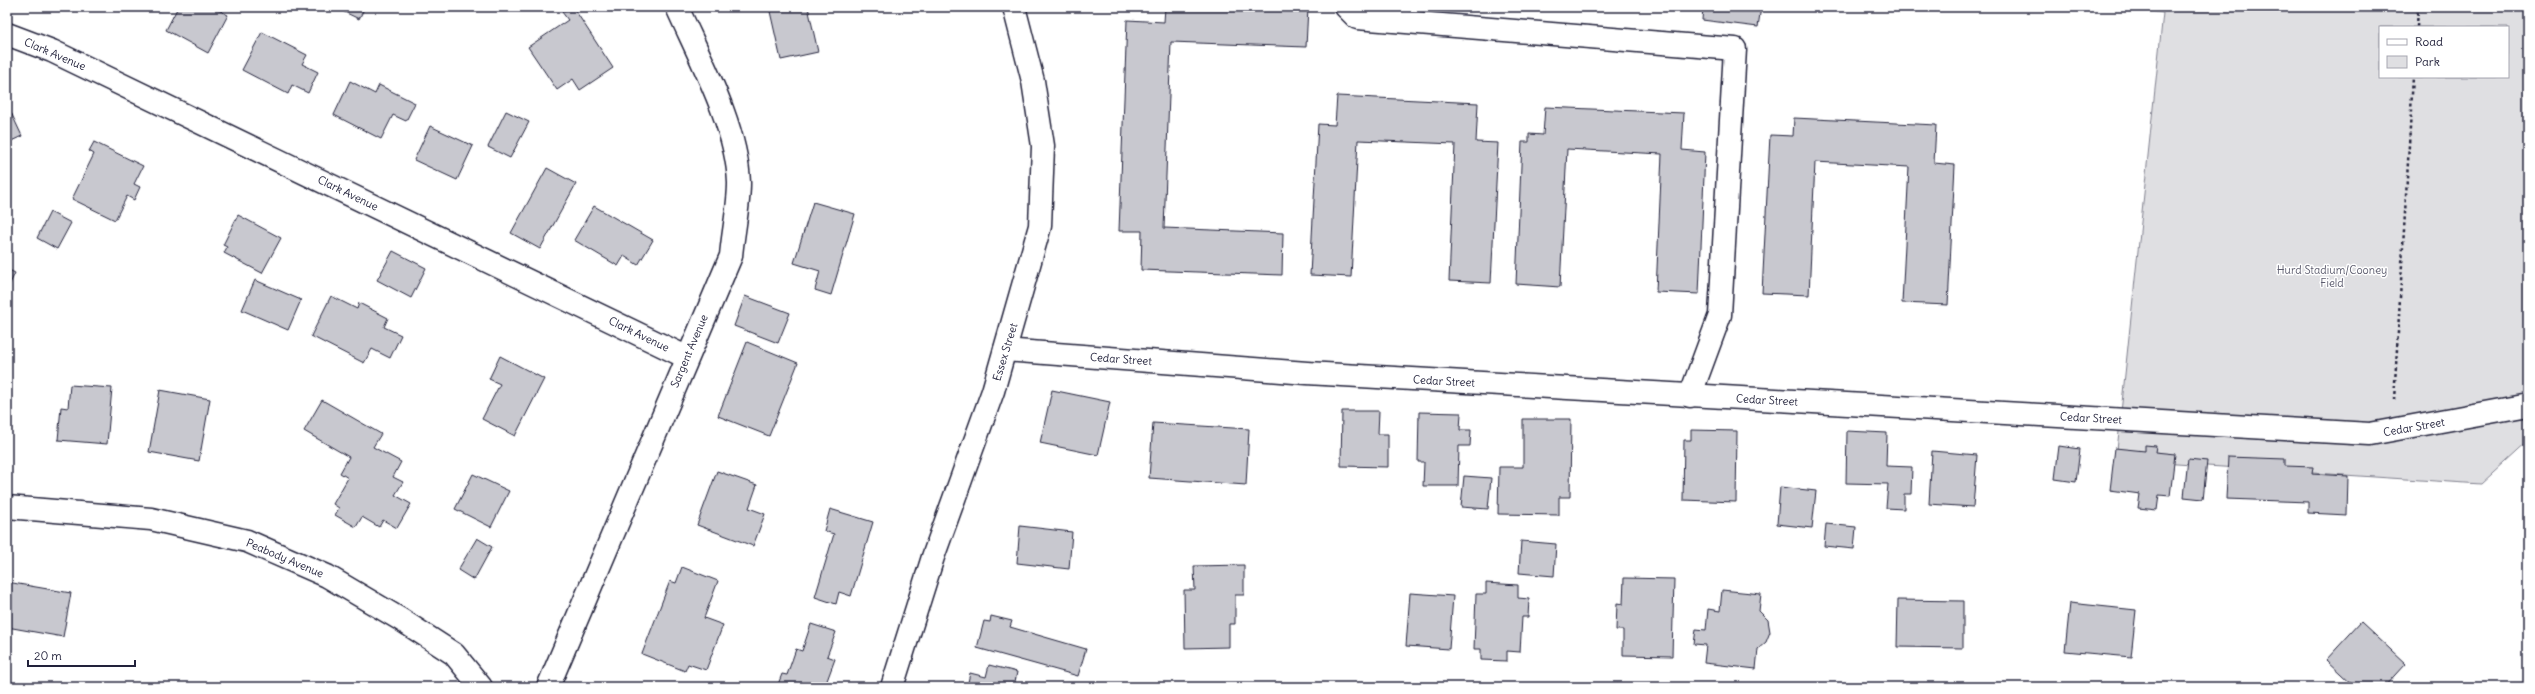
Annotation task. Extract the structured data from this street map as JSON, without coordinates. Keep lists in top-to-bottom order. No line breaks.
{"streets":{"street":["Clark Avenue","Sargent Avenue","Essex Street","Cedar Street","Peabody Avenue"]},"crossings":[["Clark Avenue","Sargent Avenue"],["Essex Street","Cedar Street"]],"parks":["Hurd Stadium/Cooney Field"],"legend":["Road","Park"],"scale_bar":"20 m"}
